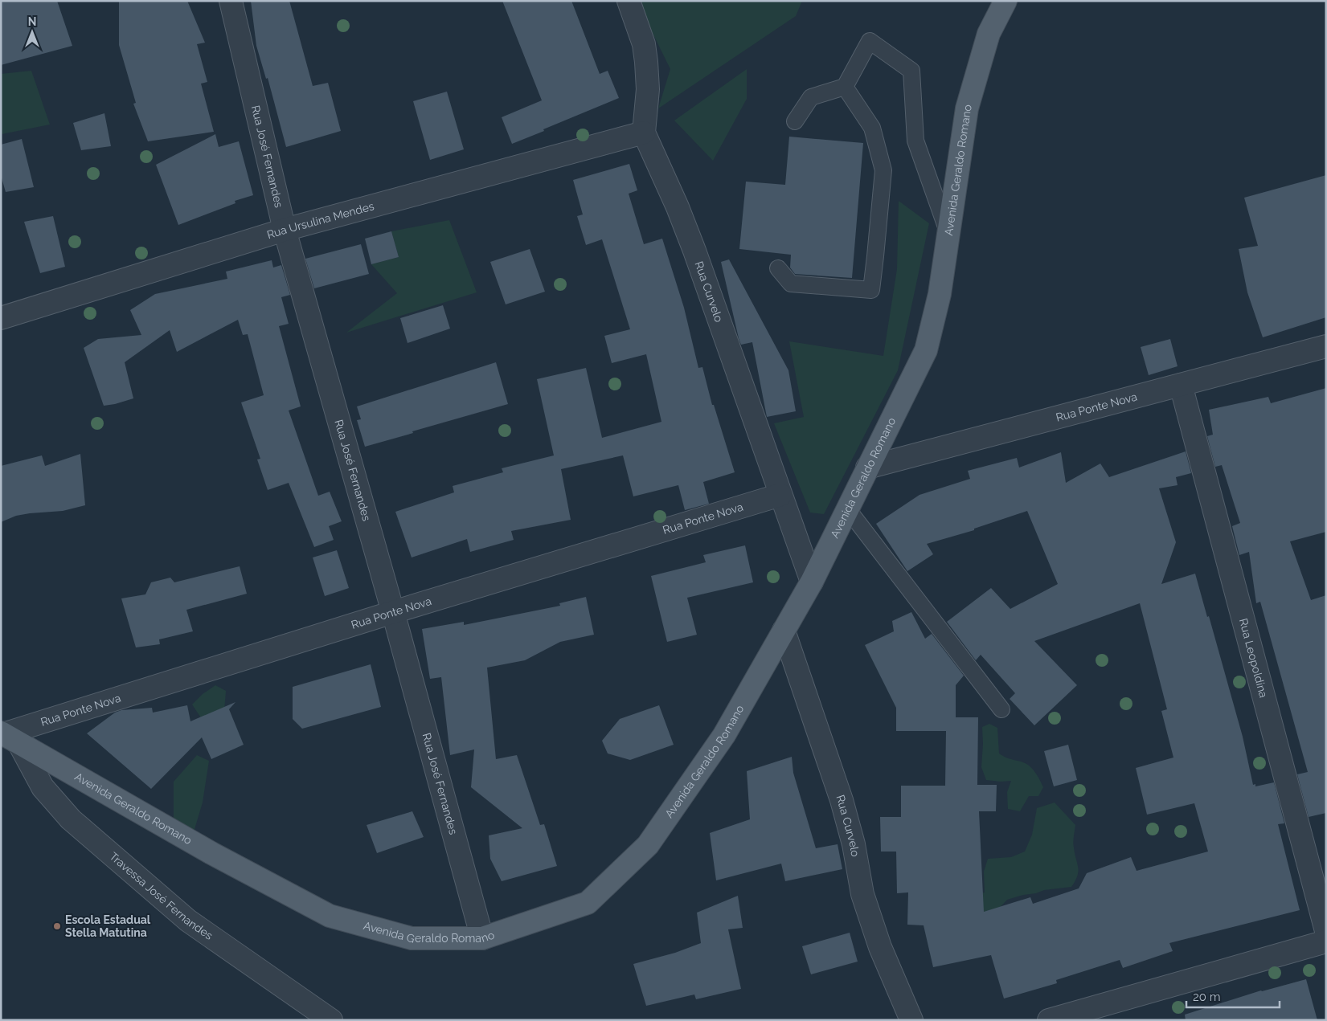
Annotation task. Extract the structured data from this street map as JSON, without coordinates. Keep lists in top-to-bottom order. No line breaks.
{"streets":{"main road":["Avenida Geraldo Romano"],"street":["Rua José Fernandes","Rua Ursulina Mendes","Rua Curvelo","Rua Ponte Nova","Rua Leopoldina","Travessa José Fernandes"]},"crossings":[["Rua José Fernandes","Avenida Geraldo Romano"],["Rua José Fernandes","Rua Ursulina Mendes"],["Rua José Fernandes","Rua Ponte Nova"],["Avenida Geraldo Romano","Rua Curvelo"],["Avenida Geraldo Romano","Rua Ponte Nova"],["Avenida Geraldo Romano","Travessa José Fernandes"],["Rua Ursulina Mendes","Rua Curvelo"],["Rua Curvelo","Rua Ponte Nova"],["Rua Ponte Nova","Rua Leopoldina"],["Rua Ponte Nova","Travessa José Fernandes"]],"places":["Escola Estadual Stella Matutina"],"scale_bar":"20 m","north":"top"}
